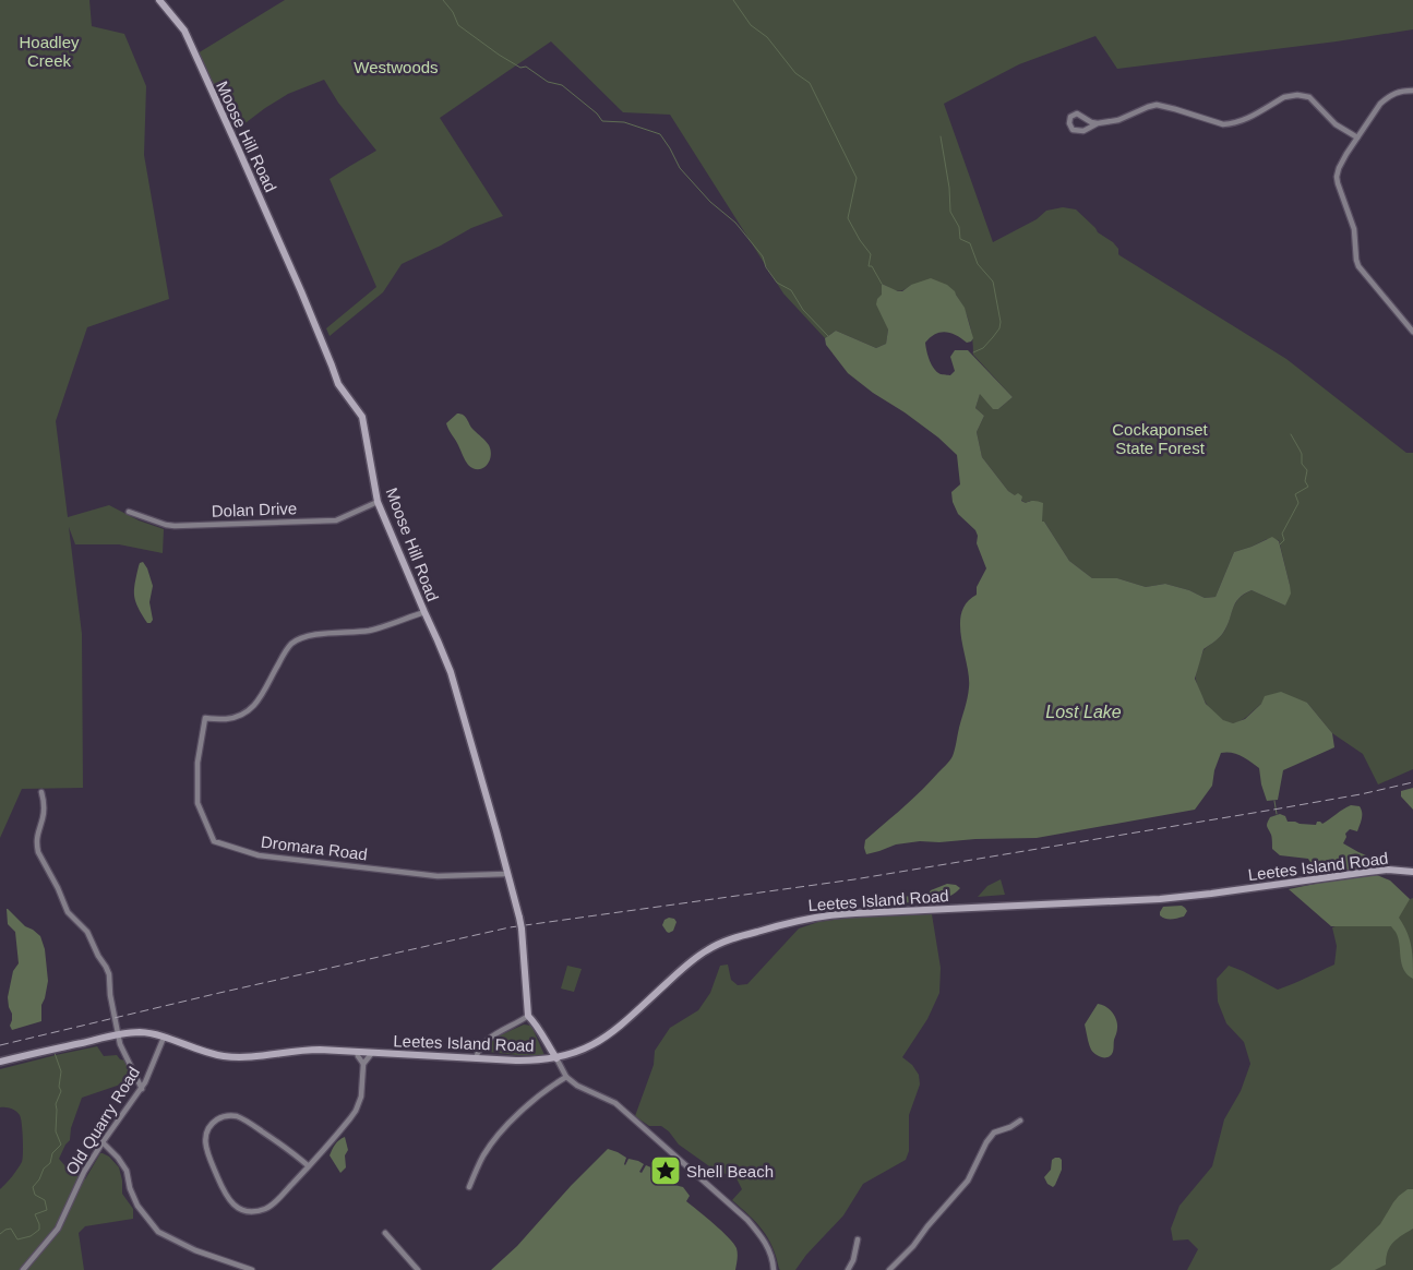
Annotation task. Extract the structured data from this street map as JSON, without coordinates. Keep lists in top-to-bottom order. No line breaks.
{"streets":{"main road":["Moose Hill Road","Leetes Island Road"],"street":["Dolan Drive","Dromara Road","Old Quarry Road"]},"crossings":[["Moose Hill Road","Dolan Drive"],["Moose Hill Road","Dromara Road"],["Moose Hill Road","Leetes Island Road"],["Leetes Island Road","Old Quarry Road"]],"water":["Lost Lake"],"parks":["Hoadley Creek","Westwoods","Cockaponset State Forest"],"places":{"place":["Shell Beach"]}}
